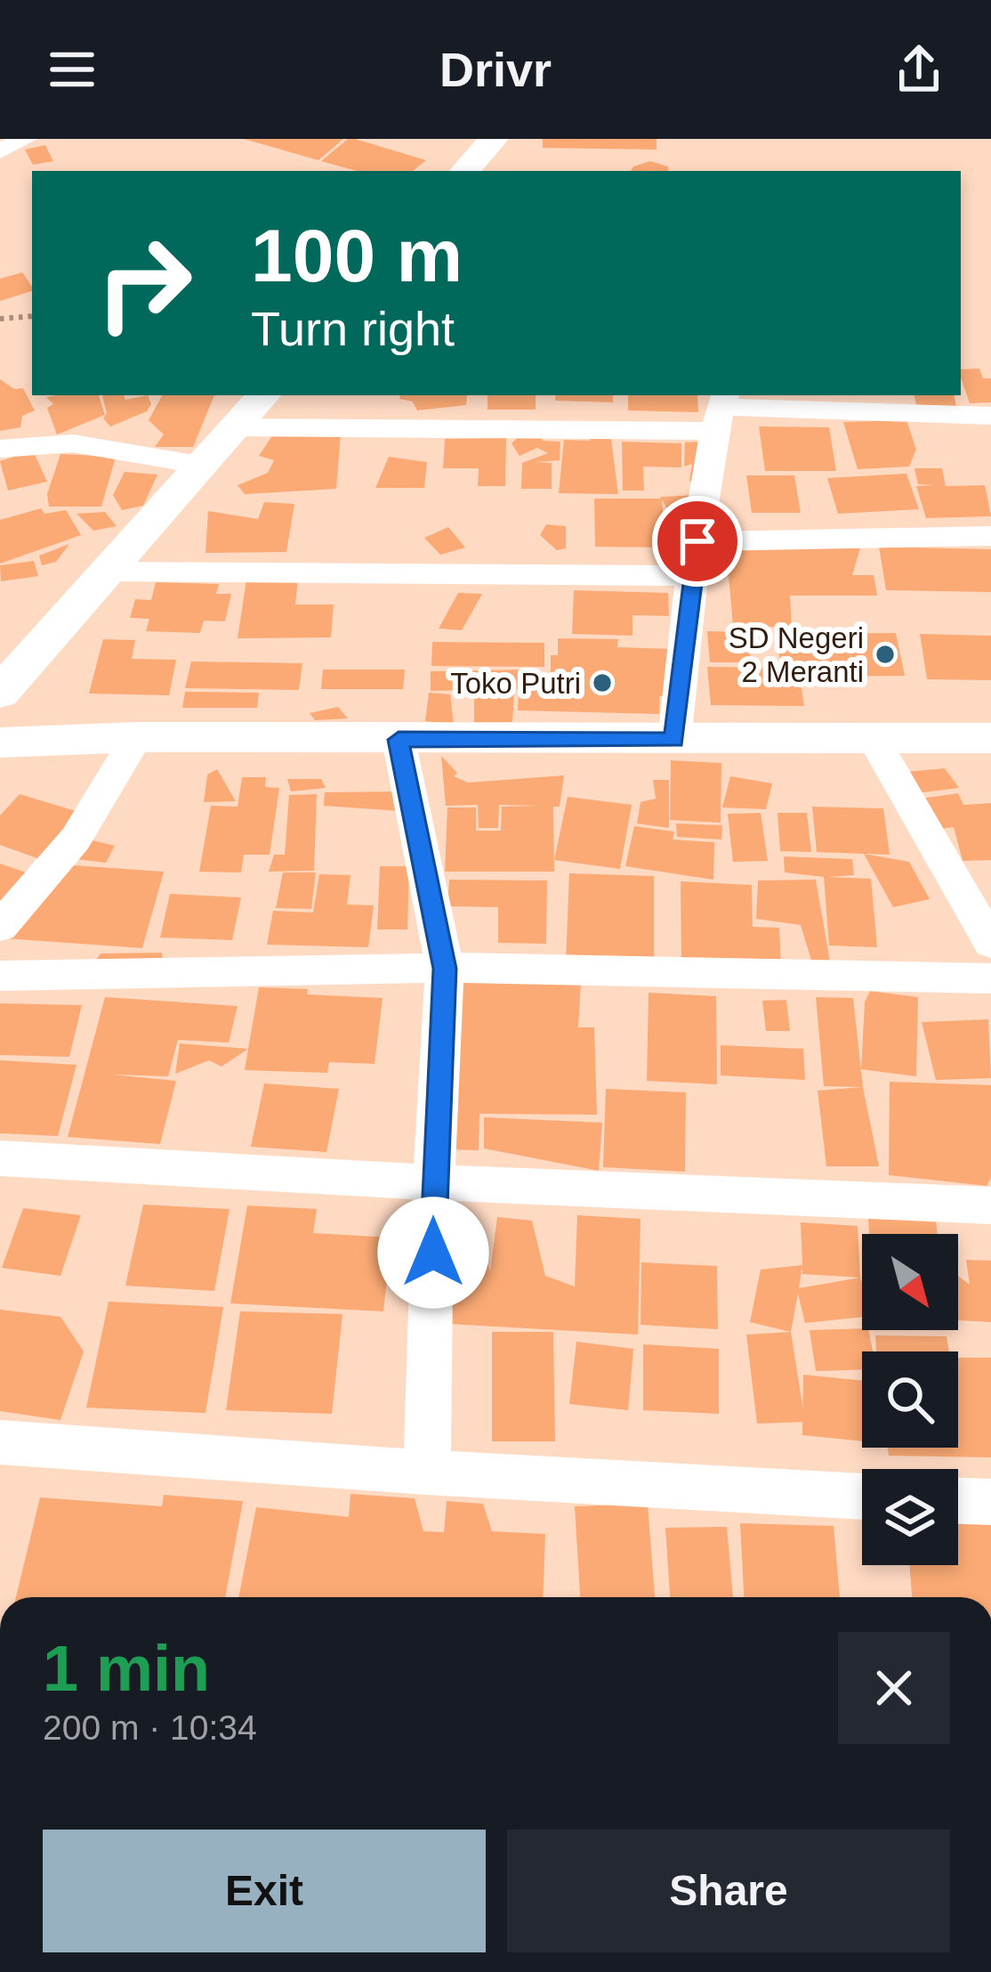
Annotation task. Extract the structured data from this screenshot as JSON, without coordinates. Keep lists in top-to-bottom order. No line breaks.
{"places":["SD Negeri 2 Meranti","Toko Putri"],"north":"bottom right","page":{"header":"Drivr","turn":["100 m","Turn right"],"heading":["1 min","200 m · 10:34"],"buttons":["Exit","Share"]}}
